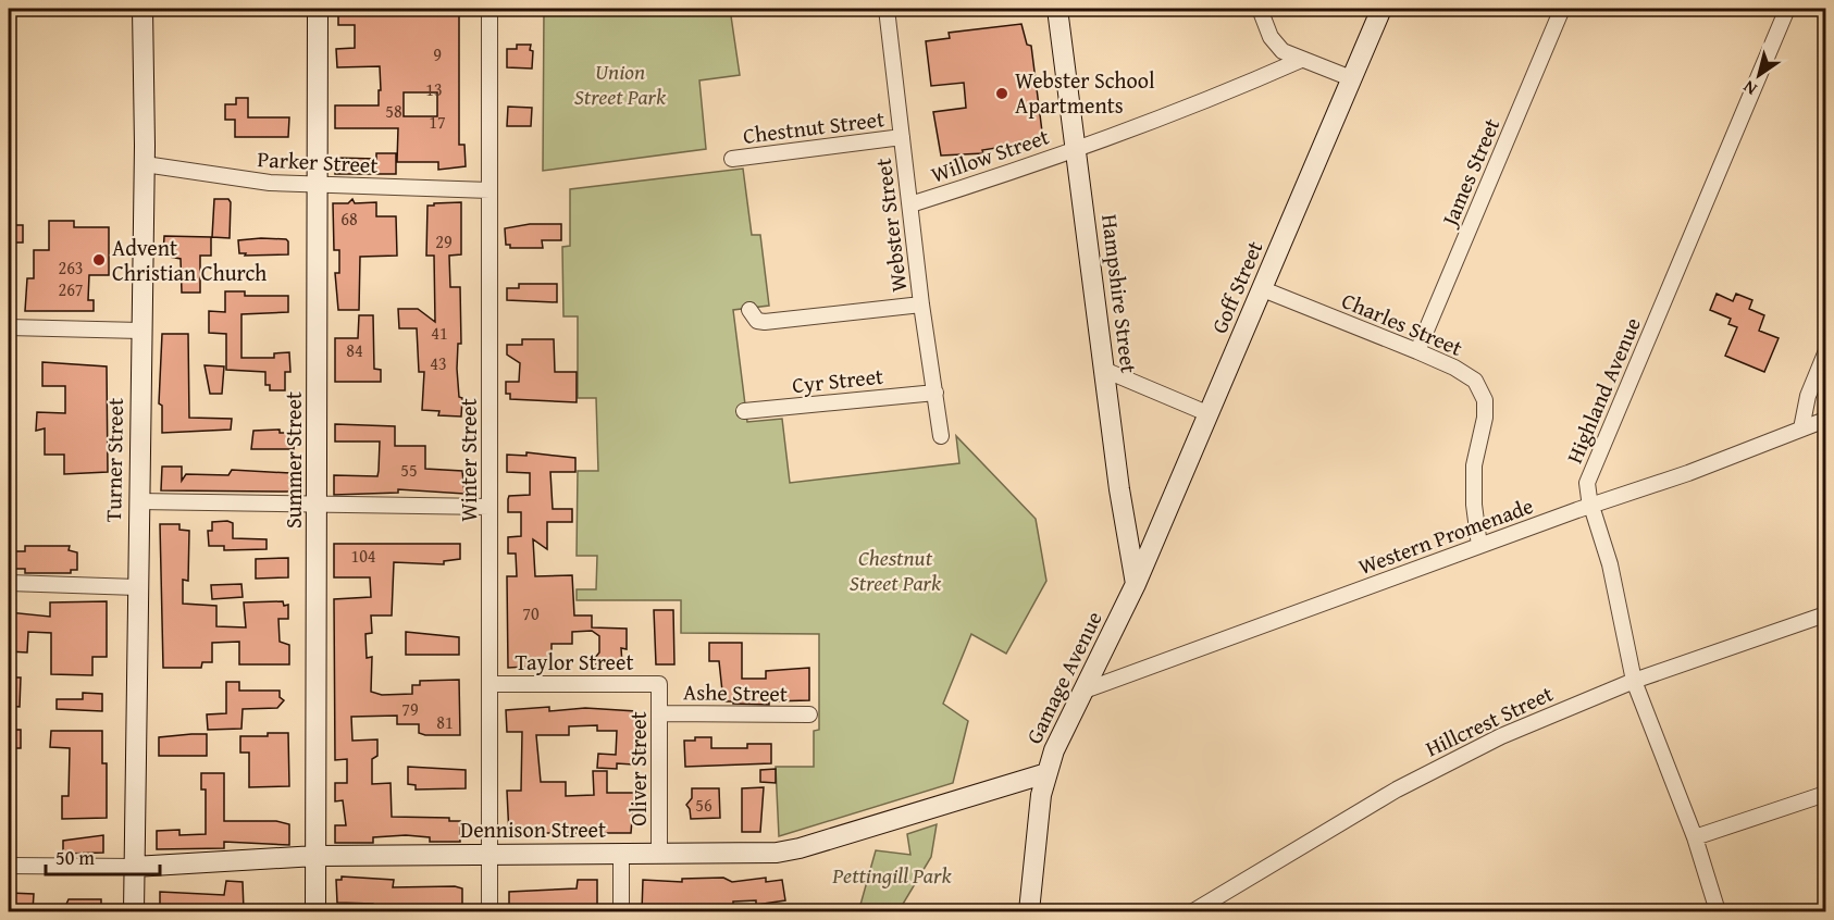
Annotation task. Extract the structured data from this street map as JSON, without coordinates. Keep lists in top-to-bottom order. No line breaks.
{"streets":{"street":["Chestnut Street","Willow Street","Parker Street","James Street","Webster Street","Goff Street","Hampshire Street","Charles Street","Cyr Street","Highland Avenue","Turner Street","Summer Street","Winter Street","Western Promenade","Taylor Street","Gamage Avenue","Ashe Street","Hillcrest Street","Oliver Street","Dennison Street"]},"crossings":[["Chestnut Street","Webster Street"],["Willow Street","Webster Street"],["Willow Street","Hampshire Street"],["Parker Street","Turner Street"],["Parker Street","Summer Street"],["Parker Street","Winter Street"],["James Street","Charles Street"],["Webster Street","Cyr Street"],["Goff Street","Hampshire Street"],["Goff Street","Charles Street"],["Goff Street","Gamage Avenue"],["Hampshire Street","Gamage Avenue"],["Charles Street","Western Promenade"],["Highland Avenue","Western Promenade"],["Highland Avenue","Hillcrest Street"],["Turner Street","Dennison Street"],["Summer Street","Dennison Street"],["Winter Street","Taylor Street"],["Winter Street","Dennison Street"],["Western Promenade","Gamage Avenue"],["Taylor Street","Oliver Street"],["Gamage Avenue","Dennison Street"],["Ashe Street","Oliver Street"],["Oliver Street","Dennison Street"]],"parks":["Union Street Park","Chestnut Street Park","Pettingill Park"],"places":["Webster School Apartments","Advent Christian Church"],"house_numbers":["9","13","58","17","68","29","263","267","41","84","43","55","104","70","79","81","56"],"scale_bar":"50 m","north":"bottom left"}
